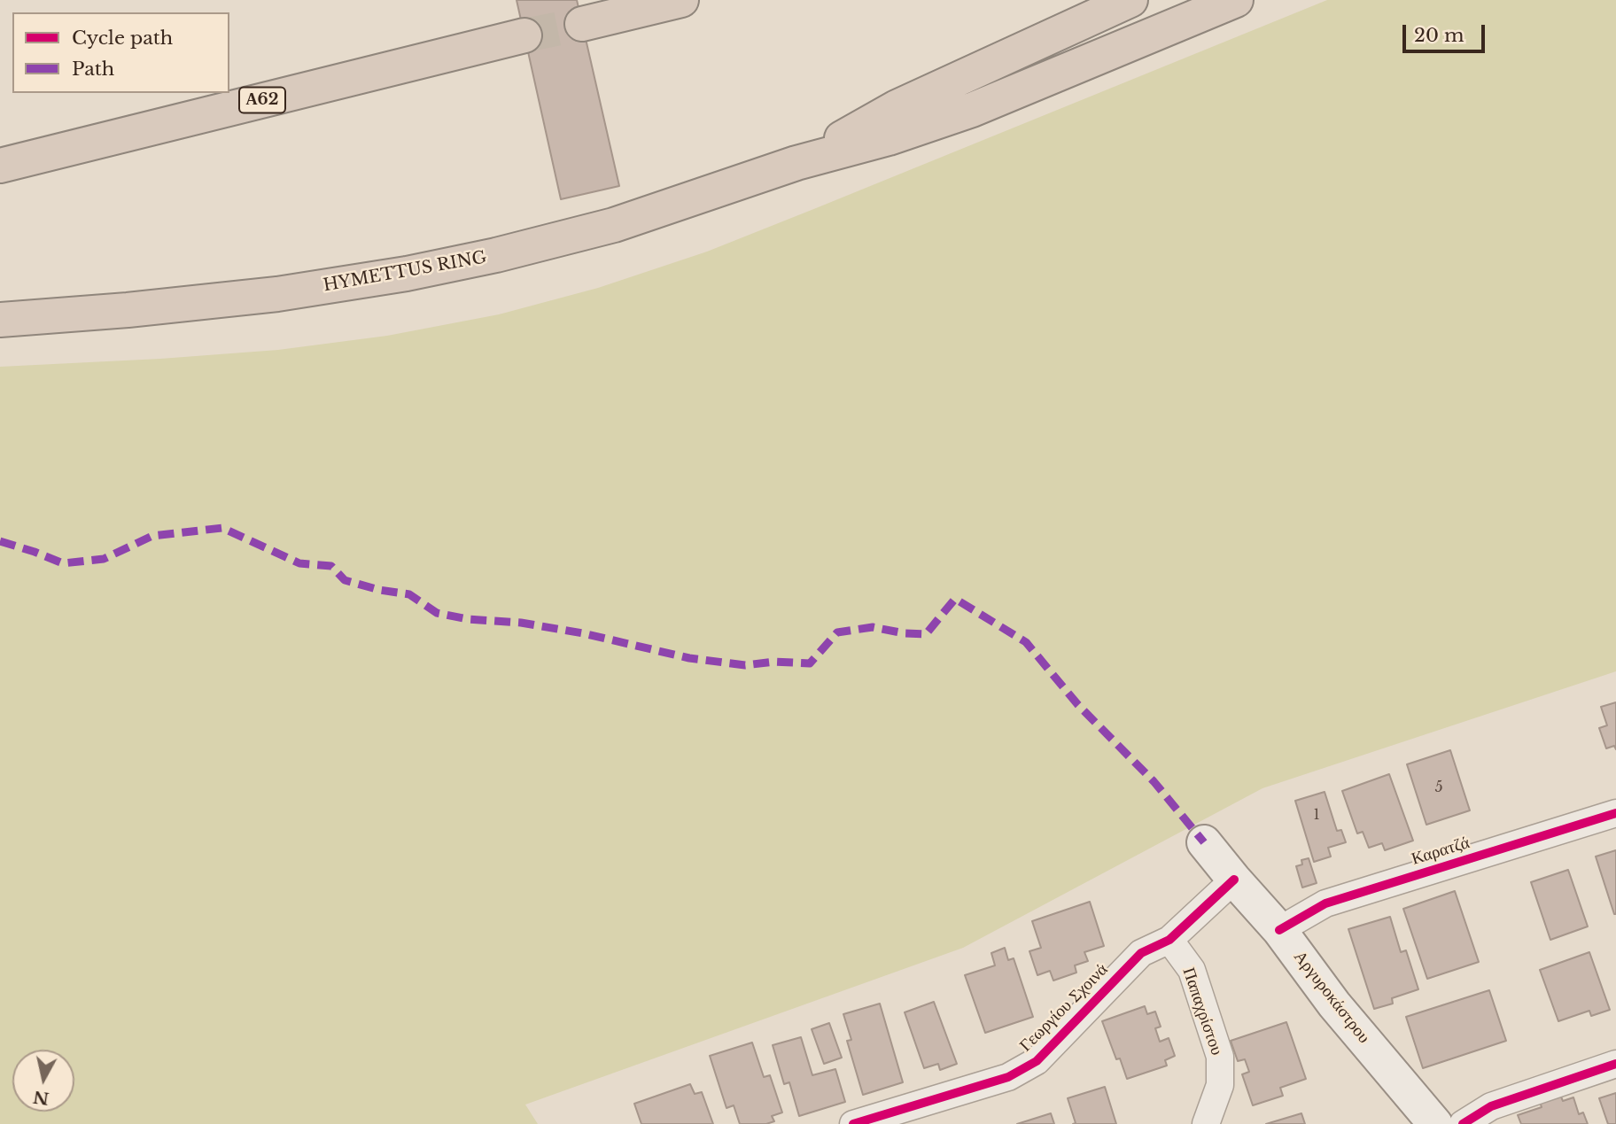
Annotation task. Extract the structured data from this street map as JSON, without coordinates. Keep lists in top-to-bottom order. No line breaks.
{"streets":{"highway":["Α62","HYMETTUS RING"],"street":["Καρατζά","Αργυροκάστρου","Γεωργίου Σχοινά","Παπαχρίστου"]},"crossings":[["Καρατζά","Αργυροκάστρου"],["Αργυροκάστρου","Γεωργίου Σχοινά"],["Γεωργίου Σχοινά","Παπαχρίστου"]],"house_numbers":["5","1"],"legend":["Cycle path","Path"],"scale_bar":"20 m","north":"bottom"}
